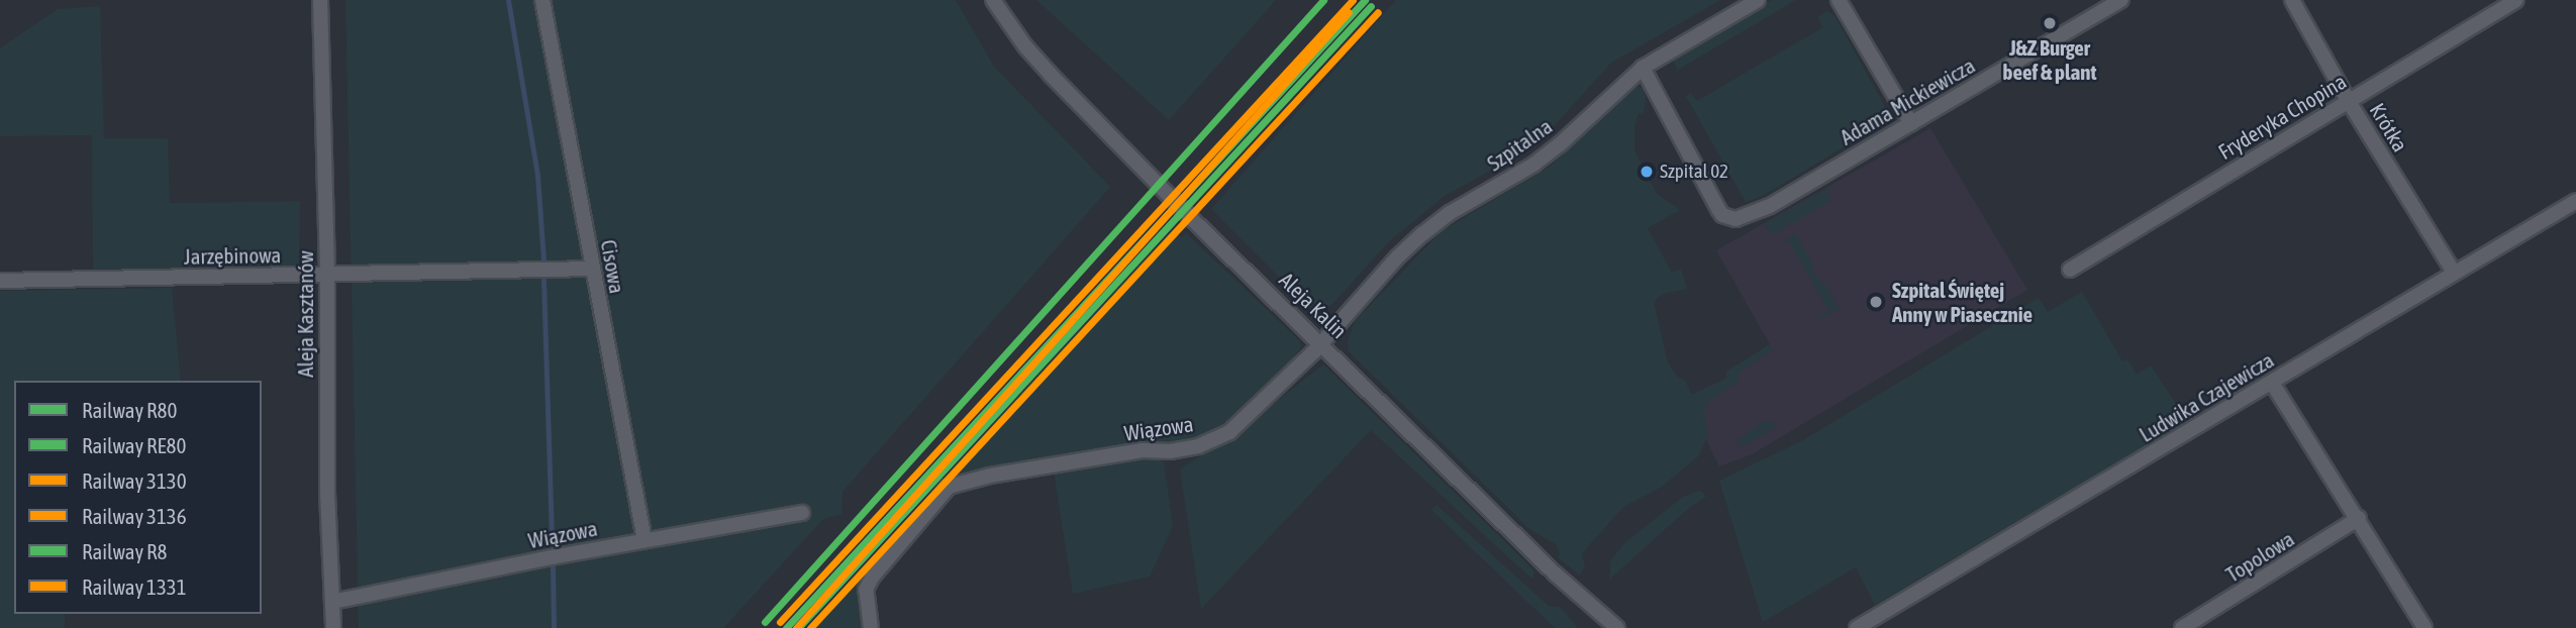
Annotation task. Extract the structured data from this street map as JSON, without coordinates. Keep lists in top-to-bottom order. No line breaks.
{"streets":{"street":["Adama Mickiewicza","Fryderyka Chopina","Krótka","Szpitalna","Jarzębinowa","Cisowa","Aleja Kalin","Aleja Kasztanów","Ludwika Czajewicza","Wiązowa","Topolowa"]},"crossings":[["Adama Mickiewicza","Szpitalna"],["Fryderyka Chopina","Krótka"],["Krótka","Ludwika Czajewicza"],["Szpitalna","Aleja Kalin"],["Szpitalna","Wiązowa"],["Jarzębinowa","Cisowa"],["Jarzębinowa","Aleja Kasztanów"],["Cisowa","Wiązowa"],["Aleja Kalin","Wiązowa"],["Aleja Kasztanów","Wiązowa"]],"places":["J&Z Burger beef & plant","Szpital 02","Szpital Świętej Anny w Piasecznie"],"lines":["rail line R80","rail line 3130","rail line R8","rail line RE80","rail line 3136","rail line 1331"],"legend":["Railway R80","Railway RE80","Railway 3130","Railway 3136","Railway R8","Railway 1331"]}
